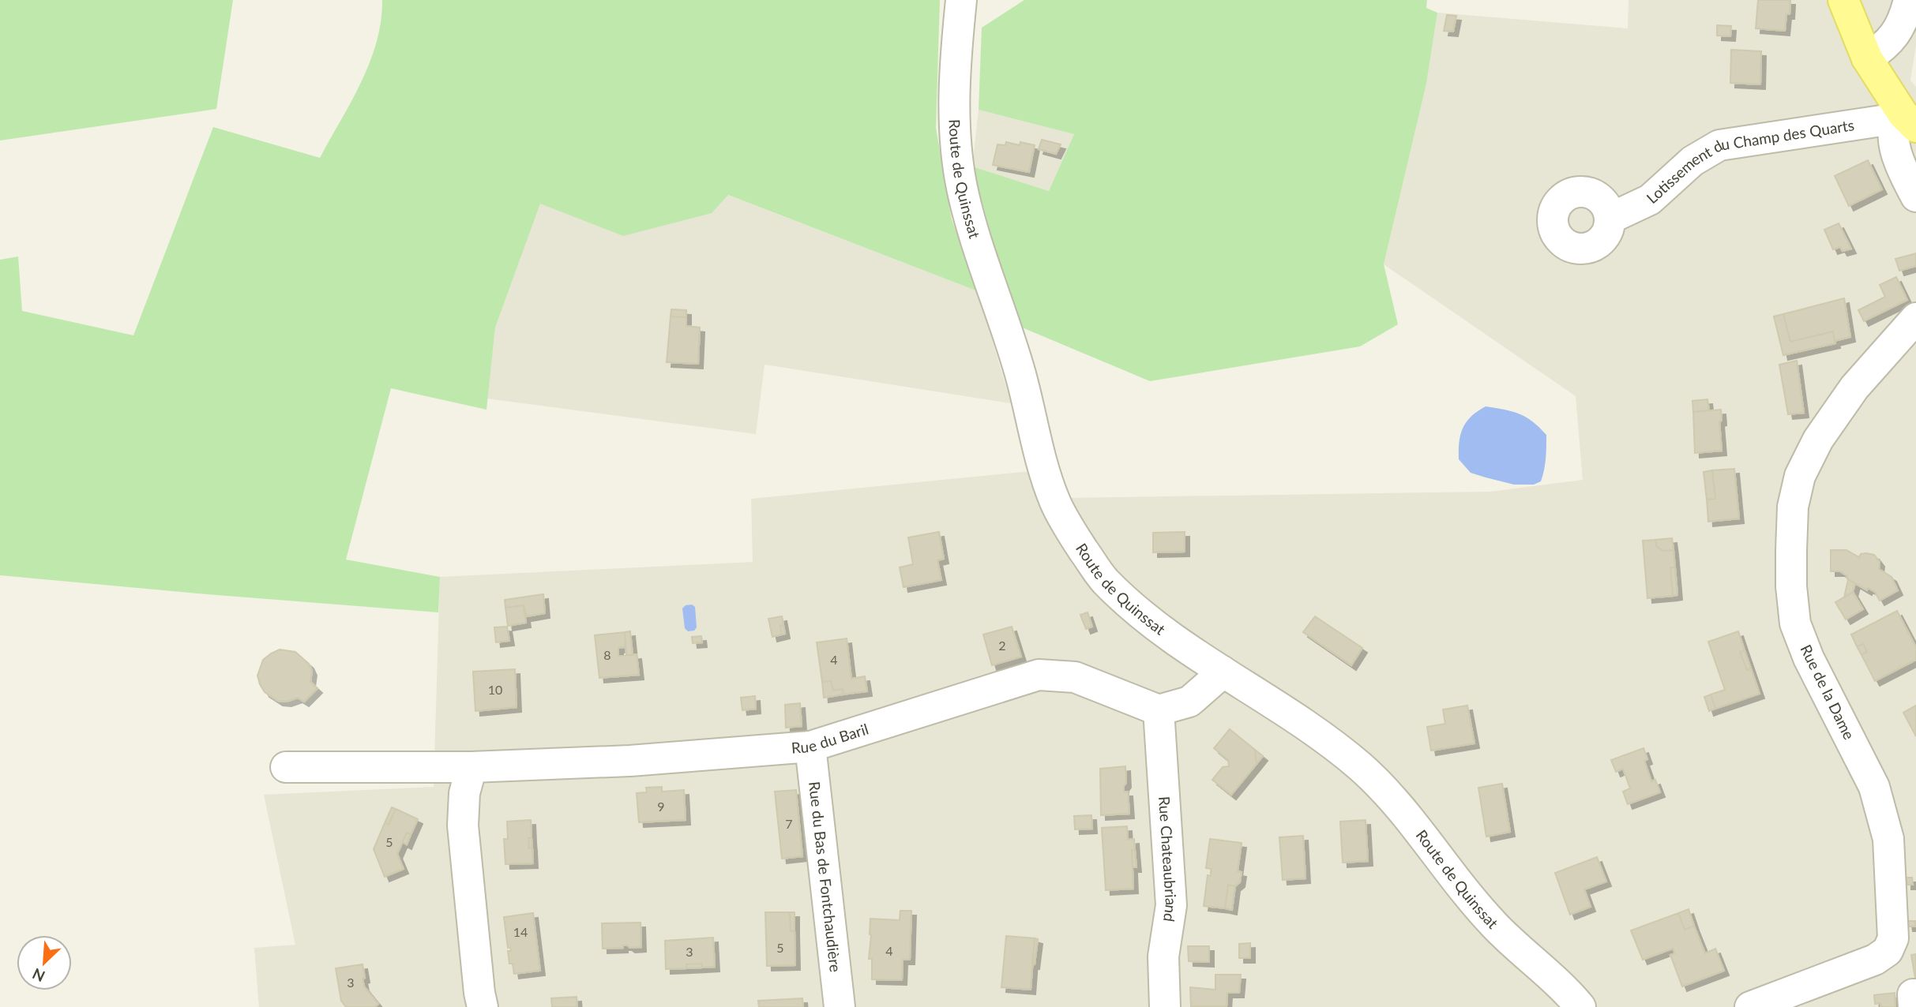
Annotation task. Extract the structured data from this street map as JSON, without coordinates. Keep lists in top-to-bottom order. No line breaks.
{"streets":{"street":["Lotissement du Champ des Quarts","Route de Quinssat","Rue de la Dame","Rue du Baril","Rue Chateaubriand","Rue du Bas de Fontchaudière"]},"crossings":[["Rue du Baril","Rue Chateaubriand"],["Rue du Baril","Rue du Bas de Fontchaudière"]],"house_numbers":["2","8","4","10","9","7","5","14","5","4","3","3"],"north":"bottom left"}
